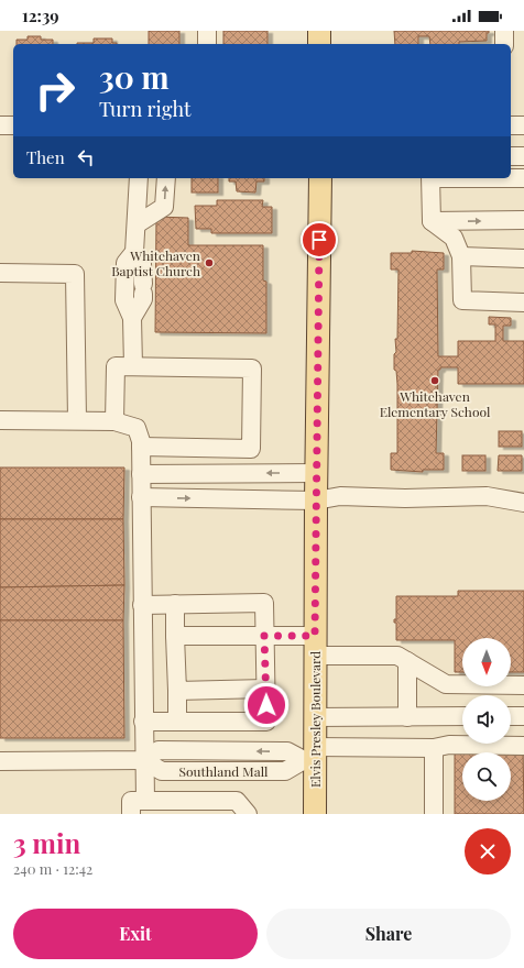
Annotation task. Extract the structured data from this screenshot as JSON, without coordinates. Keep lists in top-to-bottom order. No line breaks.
{"streets":{"main road":["Elvis Presley Boulevard"],"street":["Southland Mall"]},"crossings":[["Elvis Presley Boulevard","Southland Mall"]],"places":["Whitehaven Baptist Church","Whitehaven Elementary School"],"north":"bottom","page":{"status":"12:39","turn":["30 m","Turn right"],"then":"Then","heading":["3 min","240 m · 12:42"],"buttons":["Exit","Share"]}}
